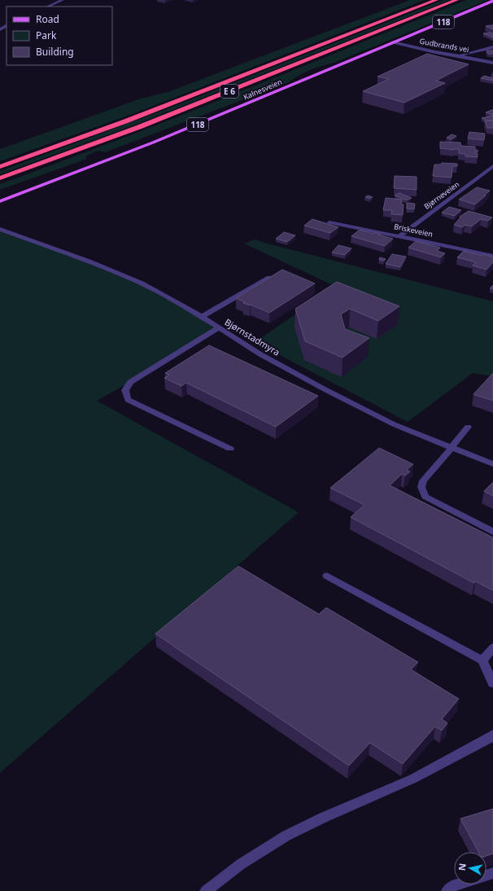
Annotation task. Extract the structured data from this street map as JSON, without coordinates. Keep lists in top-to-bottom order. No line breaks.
{"streets":{"highway":["E 6"],"main road":["118","Kalnesveien"],"street":["Gudbrands vei","Bjørneveien","Briskeveien","Bjørnstadmyra"]},"crossings":[["Gudbrands vei","Kalnesveien"],["Bjørneveien","Briskeveien"]],"legend":["Road","Park","Building"],"north":"left"}
